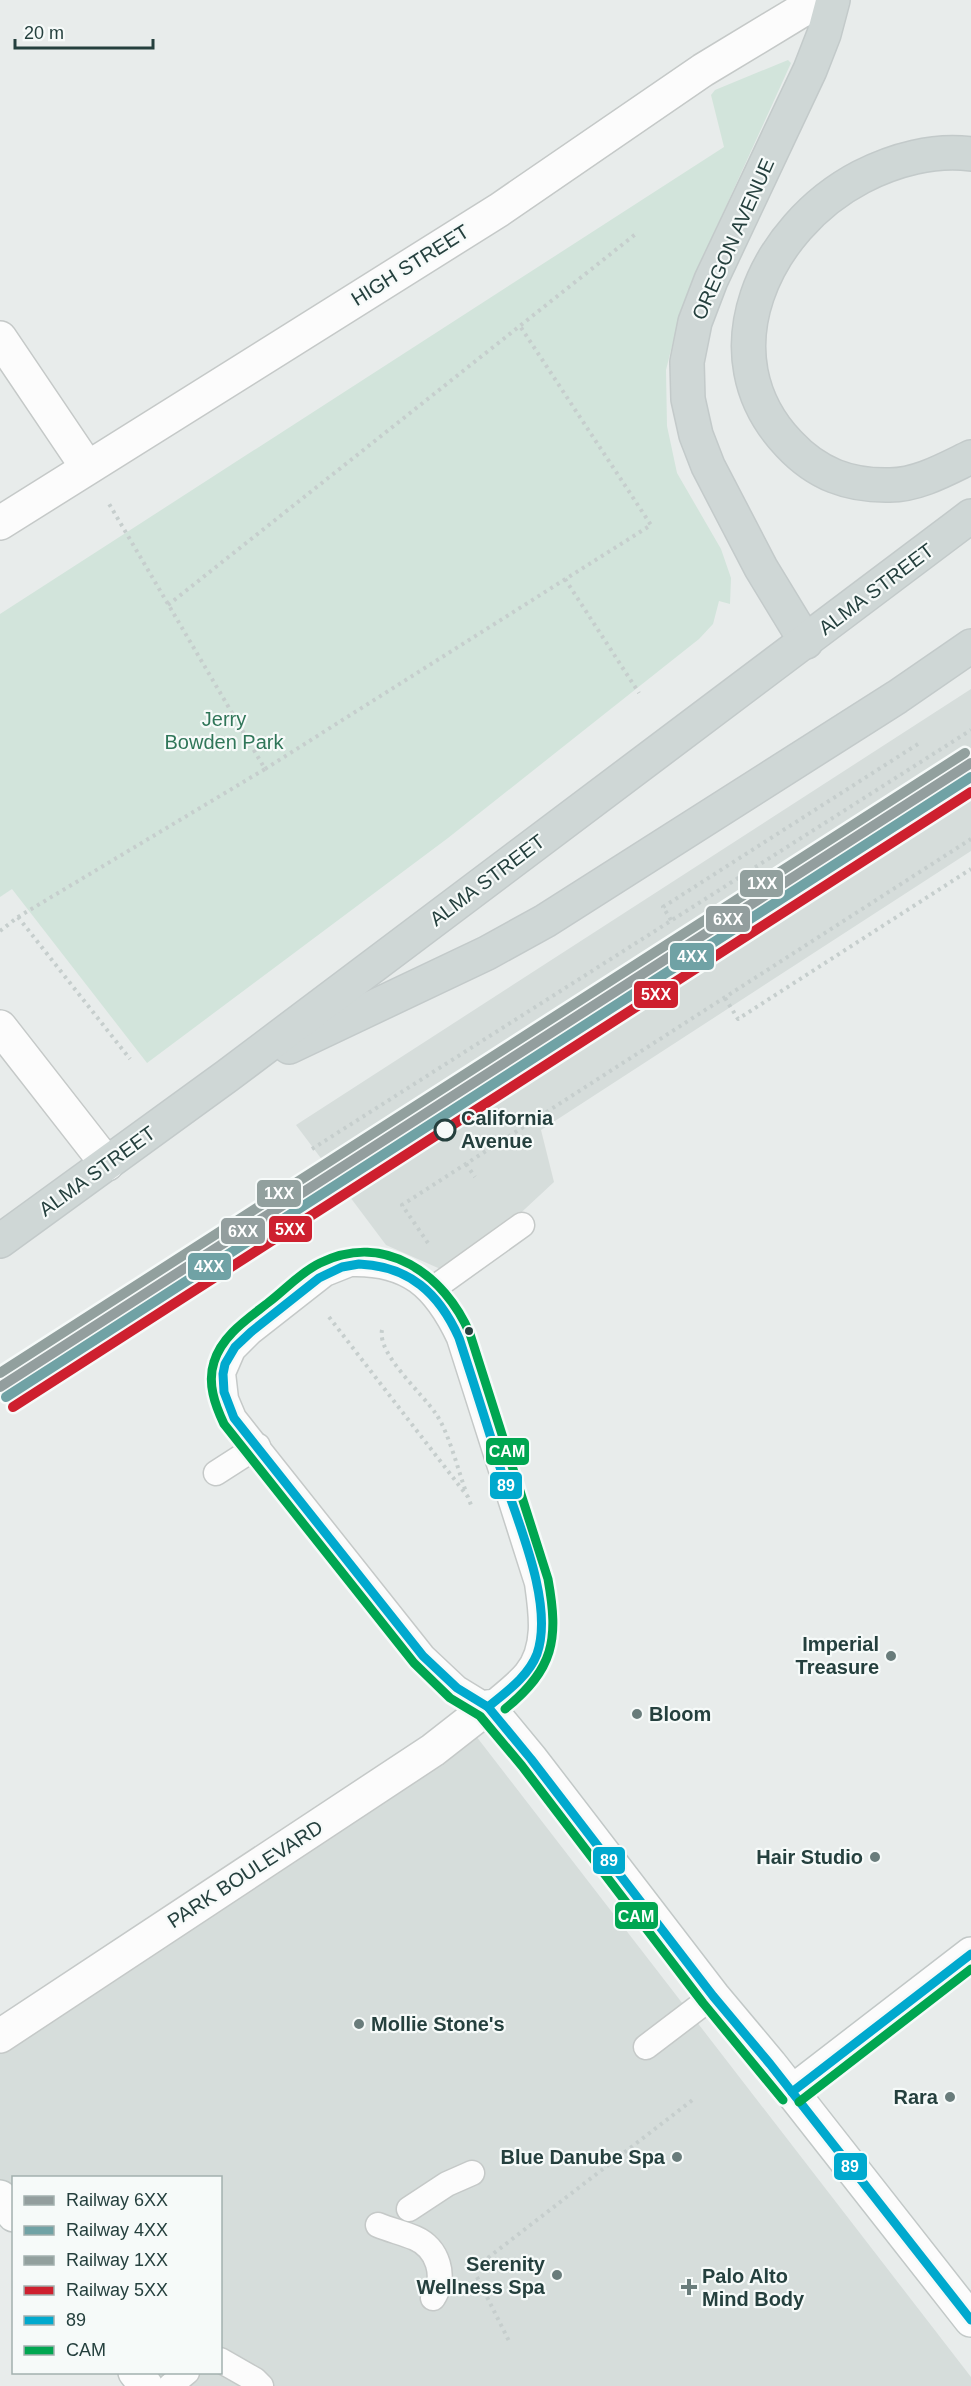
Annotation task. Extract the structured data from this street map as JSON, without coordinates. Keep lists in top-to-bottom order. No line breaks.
{"streets":{"main road":["OREGON AVENUE","ALMA STREET"],"street":["HIGH STREET","PARK BOULEVARD"]},"crossings":[["OREGON AVENUE","ALMA STREET"]],"parks":["Jerry Bowden Park"],"places":{"other":["California Avenue","Imperial Treasure","Bloom","Hair Studio","Mollie Stone's","Rara","Blue Danube Spa","Serenity Wellness Spa"],"health":["Palo Alto Mind Body"]},"lines":["rail line 1XX","rail line 6XX","rail line 4XX","rail line 5XX","transit line CAM","transit line 89"],"legend":["Railway 6XX","Railway 4XX","Railway 1XX","Railway 5XX","89","CAM"],"scale_bar":"20 m"}
